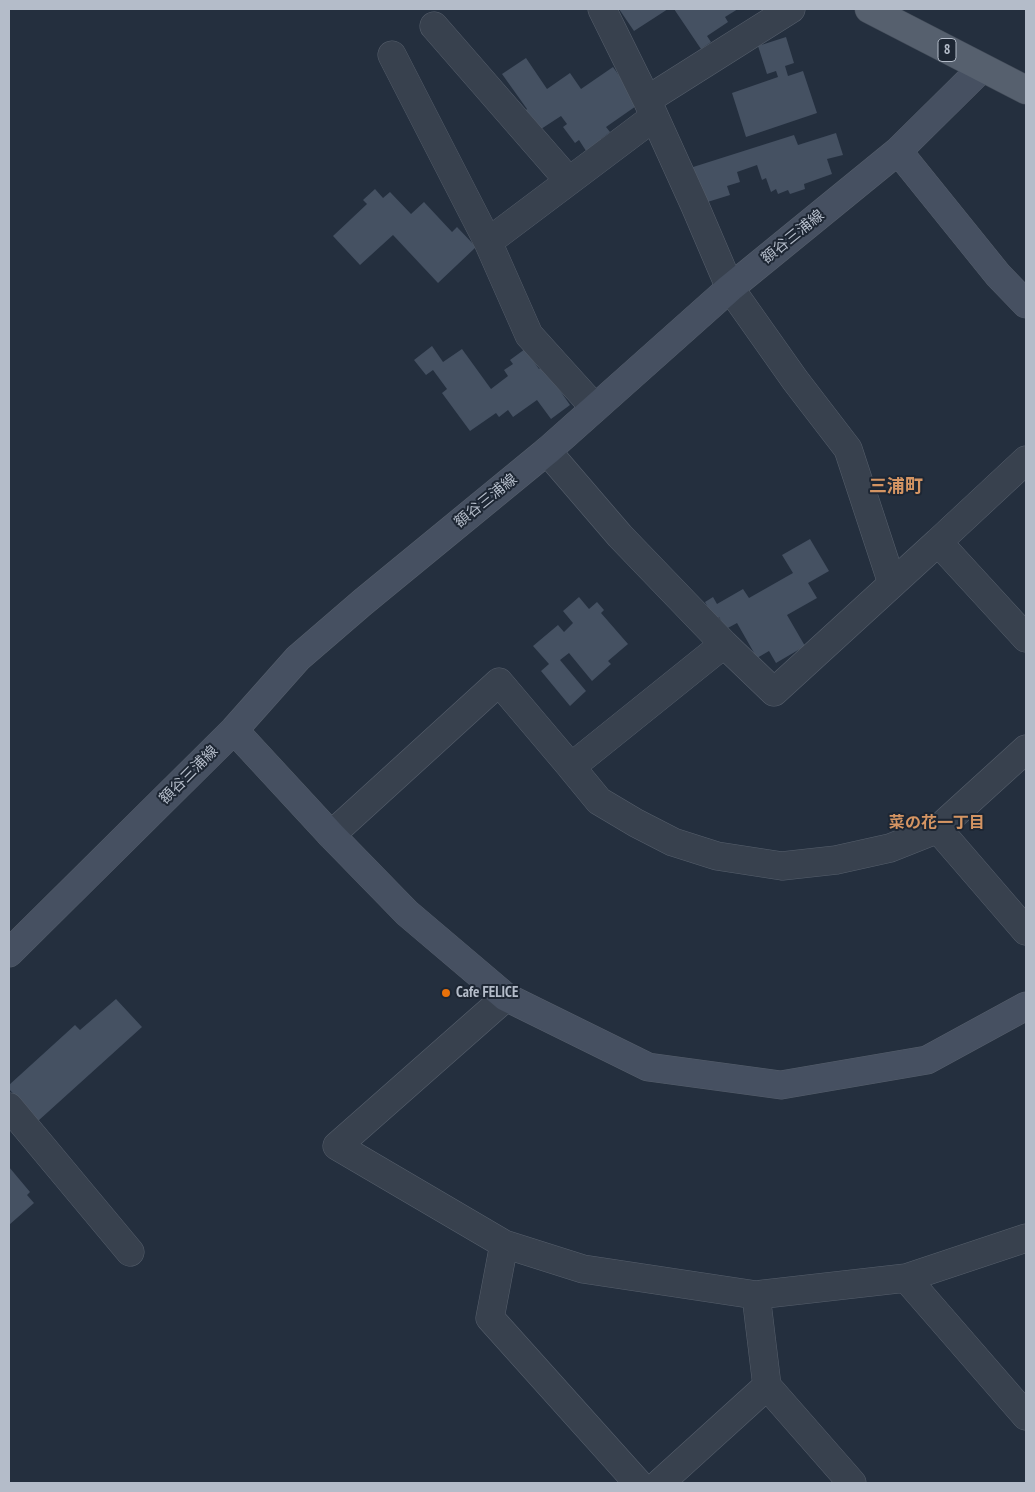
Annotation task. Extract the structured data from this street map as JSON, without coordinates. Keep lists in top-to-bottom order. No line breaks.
{"streets":{"main road":["8","額谷三浦線"]},"crossings":[["8","額谷三浦線"]],"districts":["三浦町","菜の花一丁目"],"places":["Cafe FELICE"]}
